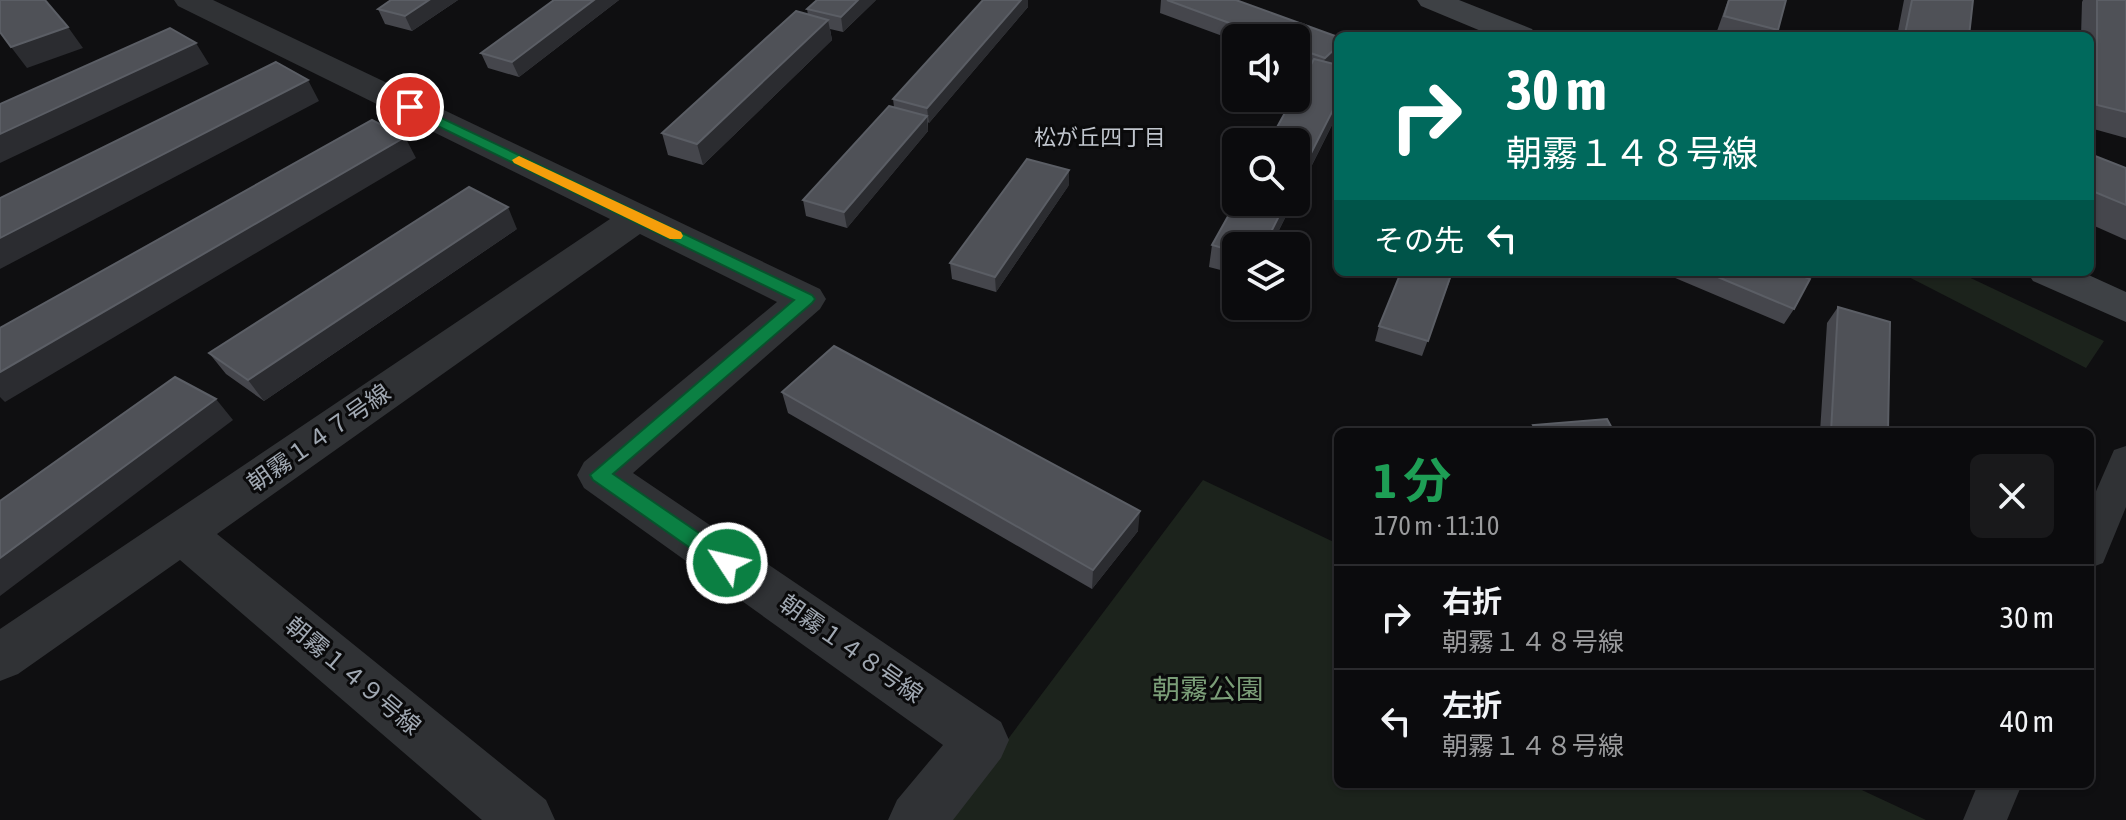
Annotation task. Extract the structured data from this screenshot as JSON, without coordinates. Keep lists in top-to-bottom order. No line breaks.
{"streets":{"street":["朝霧１４７号線","朝霧１４８号線","朝霧１４９号線"]},"crossings":[["朝霧１４７号線","朝霧１４８号線"],["朝霧１４７号線","朝霧１４９号線"]],"districts":["松が丘四丁目"],"parks":["朝霧公園"],"page":{"turn":["30 m","朝霧１４８号線"],"then":"その先","heading":["1 分","170 m · 11:10"],"list":[{"name":"右折","note":"朝霧１４８号線","value":"30 m"},{"name":"左折","note":"朝霧１４８号線","value":"40 m"}]}}
